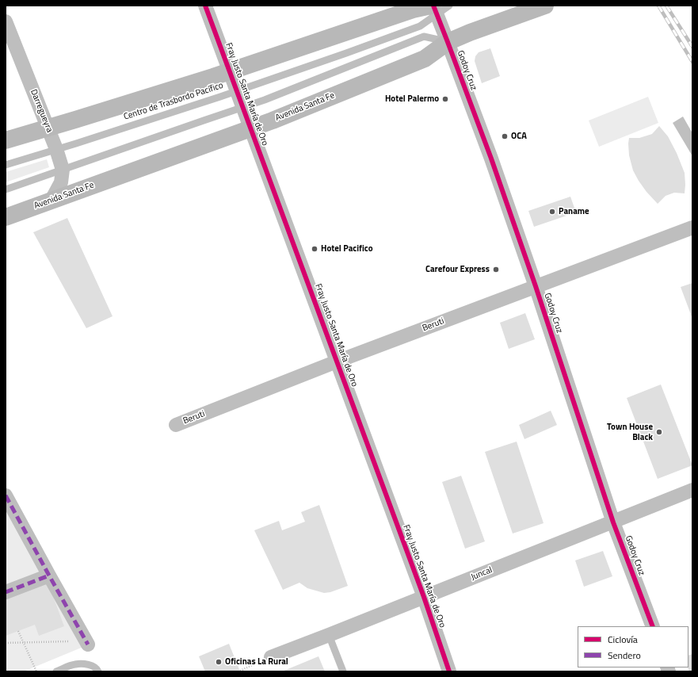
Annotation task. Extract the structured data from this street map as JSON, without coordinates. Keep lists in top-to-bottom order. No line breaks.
{"streets":{"main road":["Avenida Santa Fe"],"street":["Godoy Cruz","Fray Justo Santa María de Oro","Darregueyra","Beruti","Juncal"],"lane":["Centro de Trasbordo Pacífico"]},"crossings":[["Godoy Cruz","Centro de Trasbordo Pacífico"],["Godoy Cruz","Avenida Santa Fe"],["Godoy Cruz","Beruti"],["Godoy Cruz","Juncal"],["Fray Justo Santa María de Oro","Centro de Trasbordo Pacífico"],["Fray Justo Santa María de Oro","Avenida Santa Fe"],["Fray Justo Santa María de Oro","Beruti"],["Fray Justo Santa María de Oro","Juncal"],["Centro de Trasbordo Pacífico","Darregueyra"],["Avenida Santa Fe","Darregueyra"]],"places":["Hotel Palermo","OCA","Paname","Hotel Pacifico","Carefour Express","Town House Black","Oficinas La Rural"],"legend":["Ciclovía","Sendero"]}
